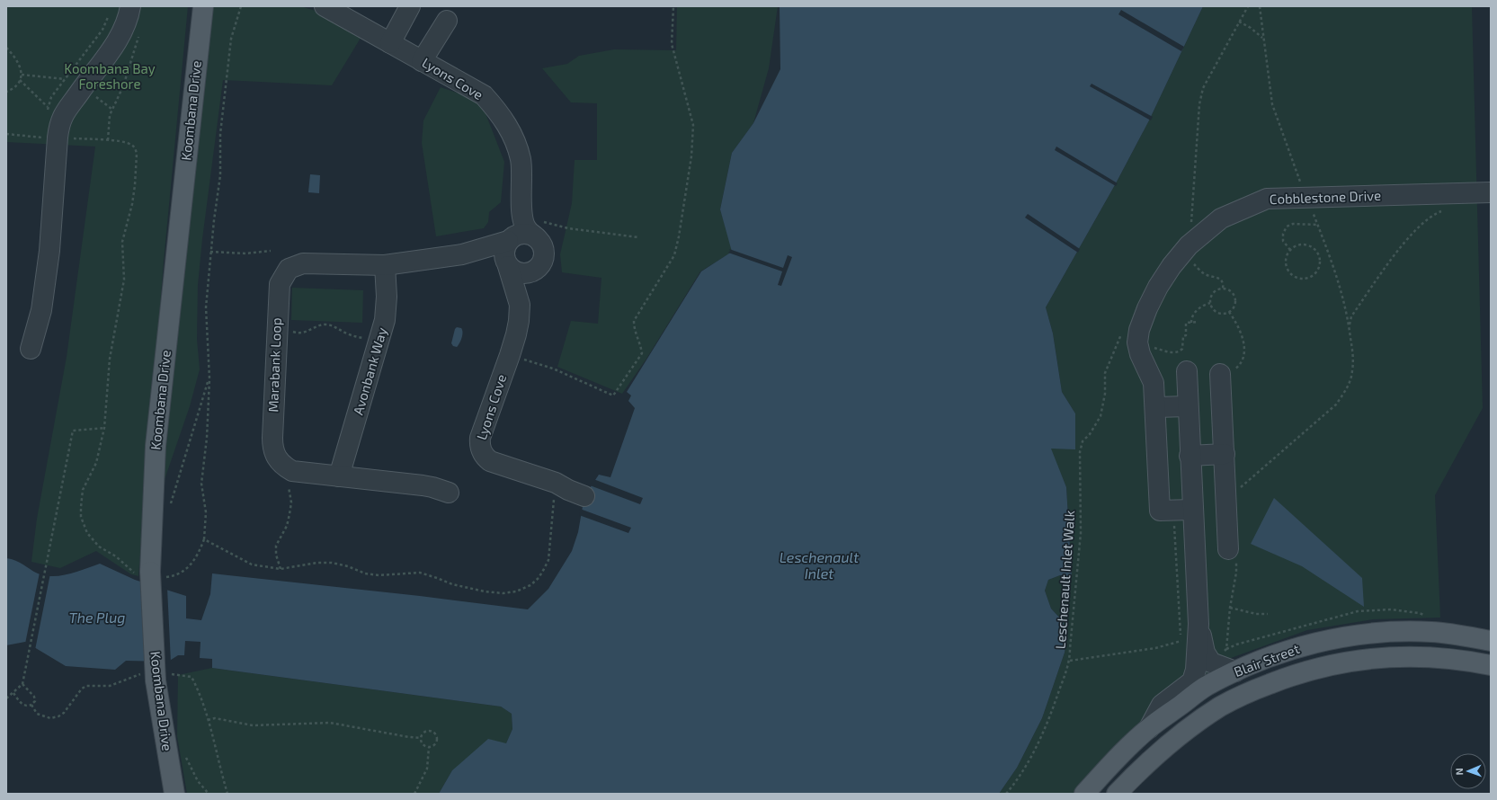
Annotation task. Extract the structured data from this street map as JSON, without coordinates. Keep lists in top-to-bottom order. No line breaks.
{"streets":{"main road":["Koombana Drive","Blair Street"],"street":["Lyons Cove","Cobblestone Drive","Marabank Loop","Avonbank Way"],"path":["Leschenault Inlet Walk"]},"crossings":[["Lyons Cove","Marabank Loop"],["Cobblestone Drive","Leschenault Inlet Walk"],["Marabank Loop","Avonbank Way"]],"water":["Leschenault Inlet","The Plug"],"parks":["Koombana Bay Foreshore"],"north":"left"}
